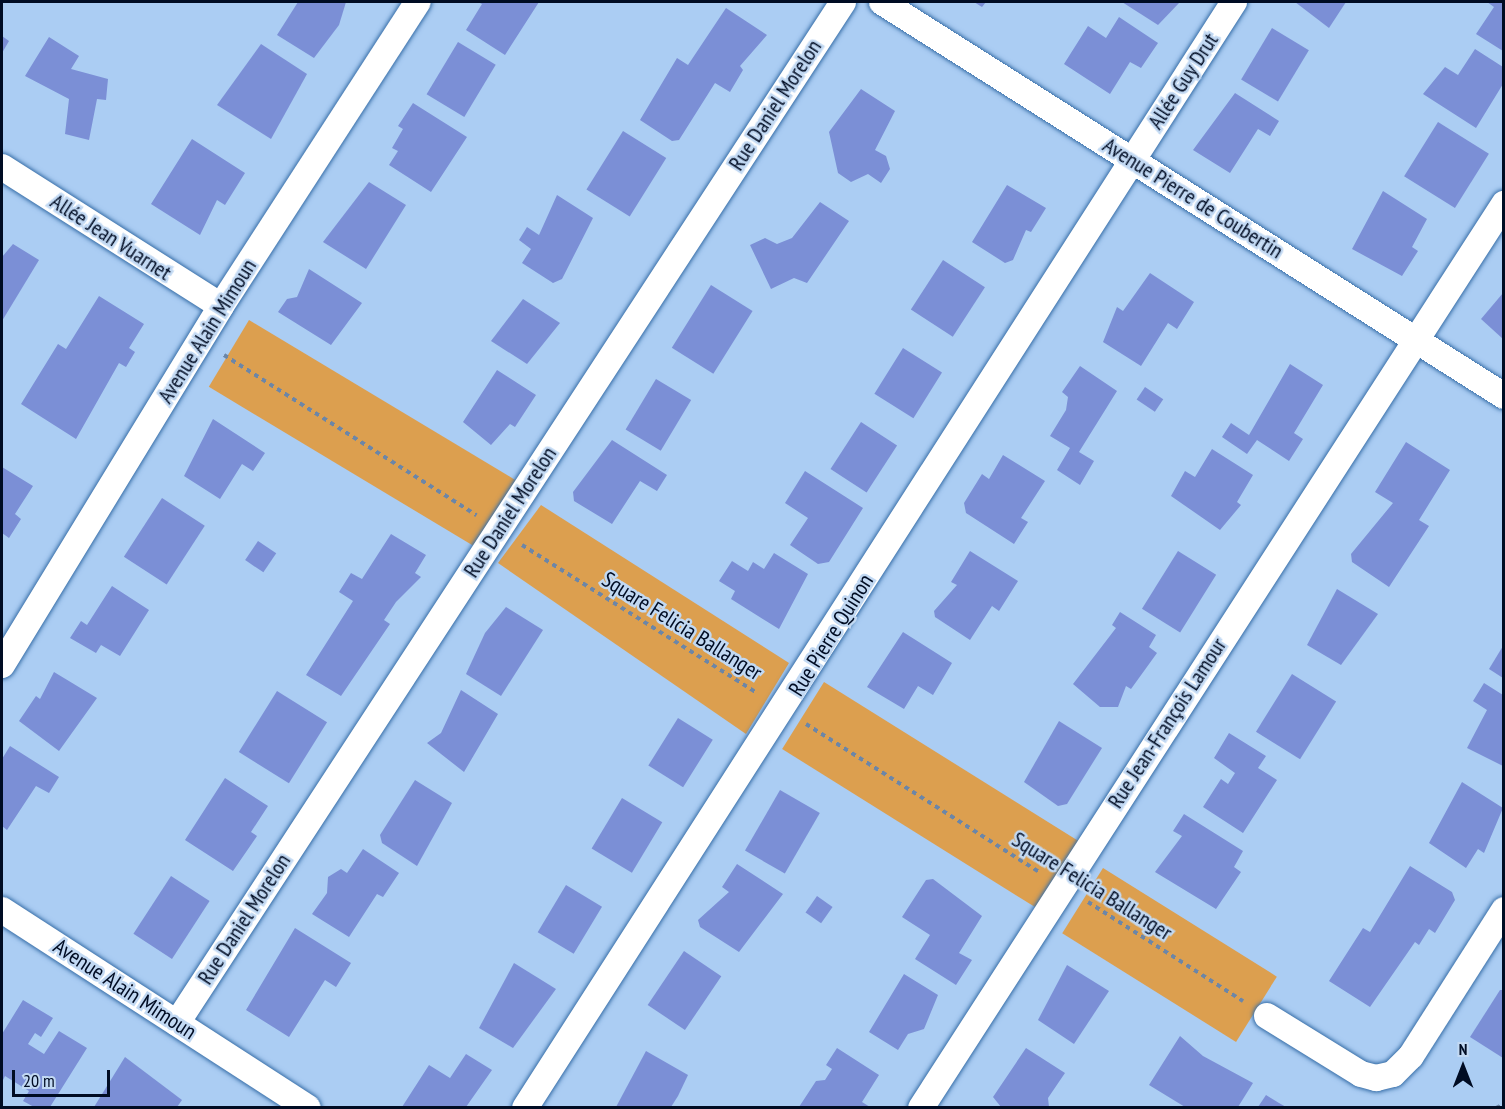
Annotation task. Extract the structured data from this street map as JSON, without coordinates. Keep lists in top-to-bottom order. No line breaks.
{"streets":{"street":["Allée Guy Drut","Rue Daniel Morelon","Avenue Pierre de Coubertin","Allée Jean Vuarnet","Avenue Alain Mimoun","Rue Pierre Quinon","Rue Jean-François Lamour"],"path":["Square Felicia Ballanger"]},"crossings":[["Allée Guy Drut","Avenue Pierre de Coubertin"],["Allée Guy Drut","Rue Pierre Quinon"],["Rue Daniel Morelon","Avenue Alain Mimoun"],["Rue Daniel Morelon","Square Felicia Ballanger"],["Avenue Pierre de Coubertin","Rue Pierre Quinon"],["Avenue Pierre de Coubertin","Rue Jean-François Lamour"],["Allée Jean Vuarnet","Avenue Alain Mimoun"],["Avenue Alain Mimoun","Square Felicia Ballanger"],["Square Felicia Ballanger","Rue Pierre Quinon"],["Square Felicia Ballanger","Rue Jean-François Lamour"]],"scale_bar":"20 m","north":"top"}
